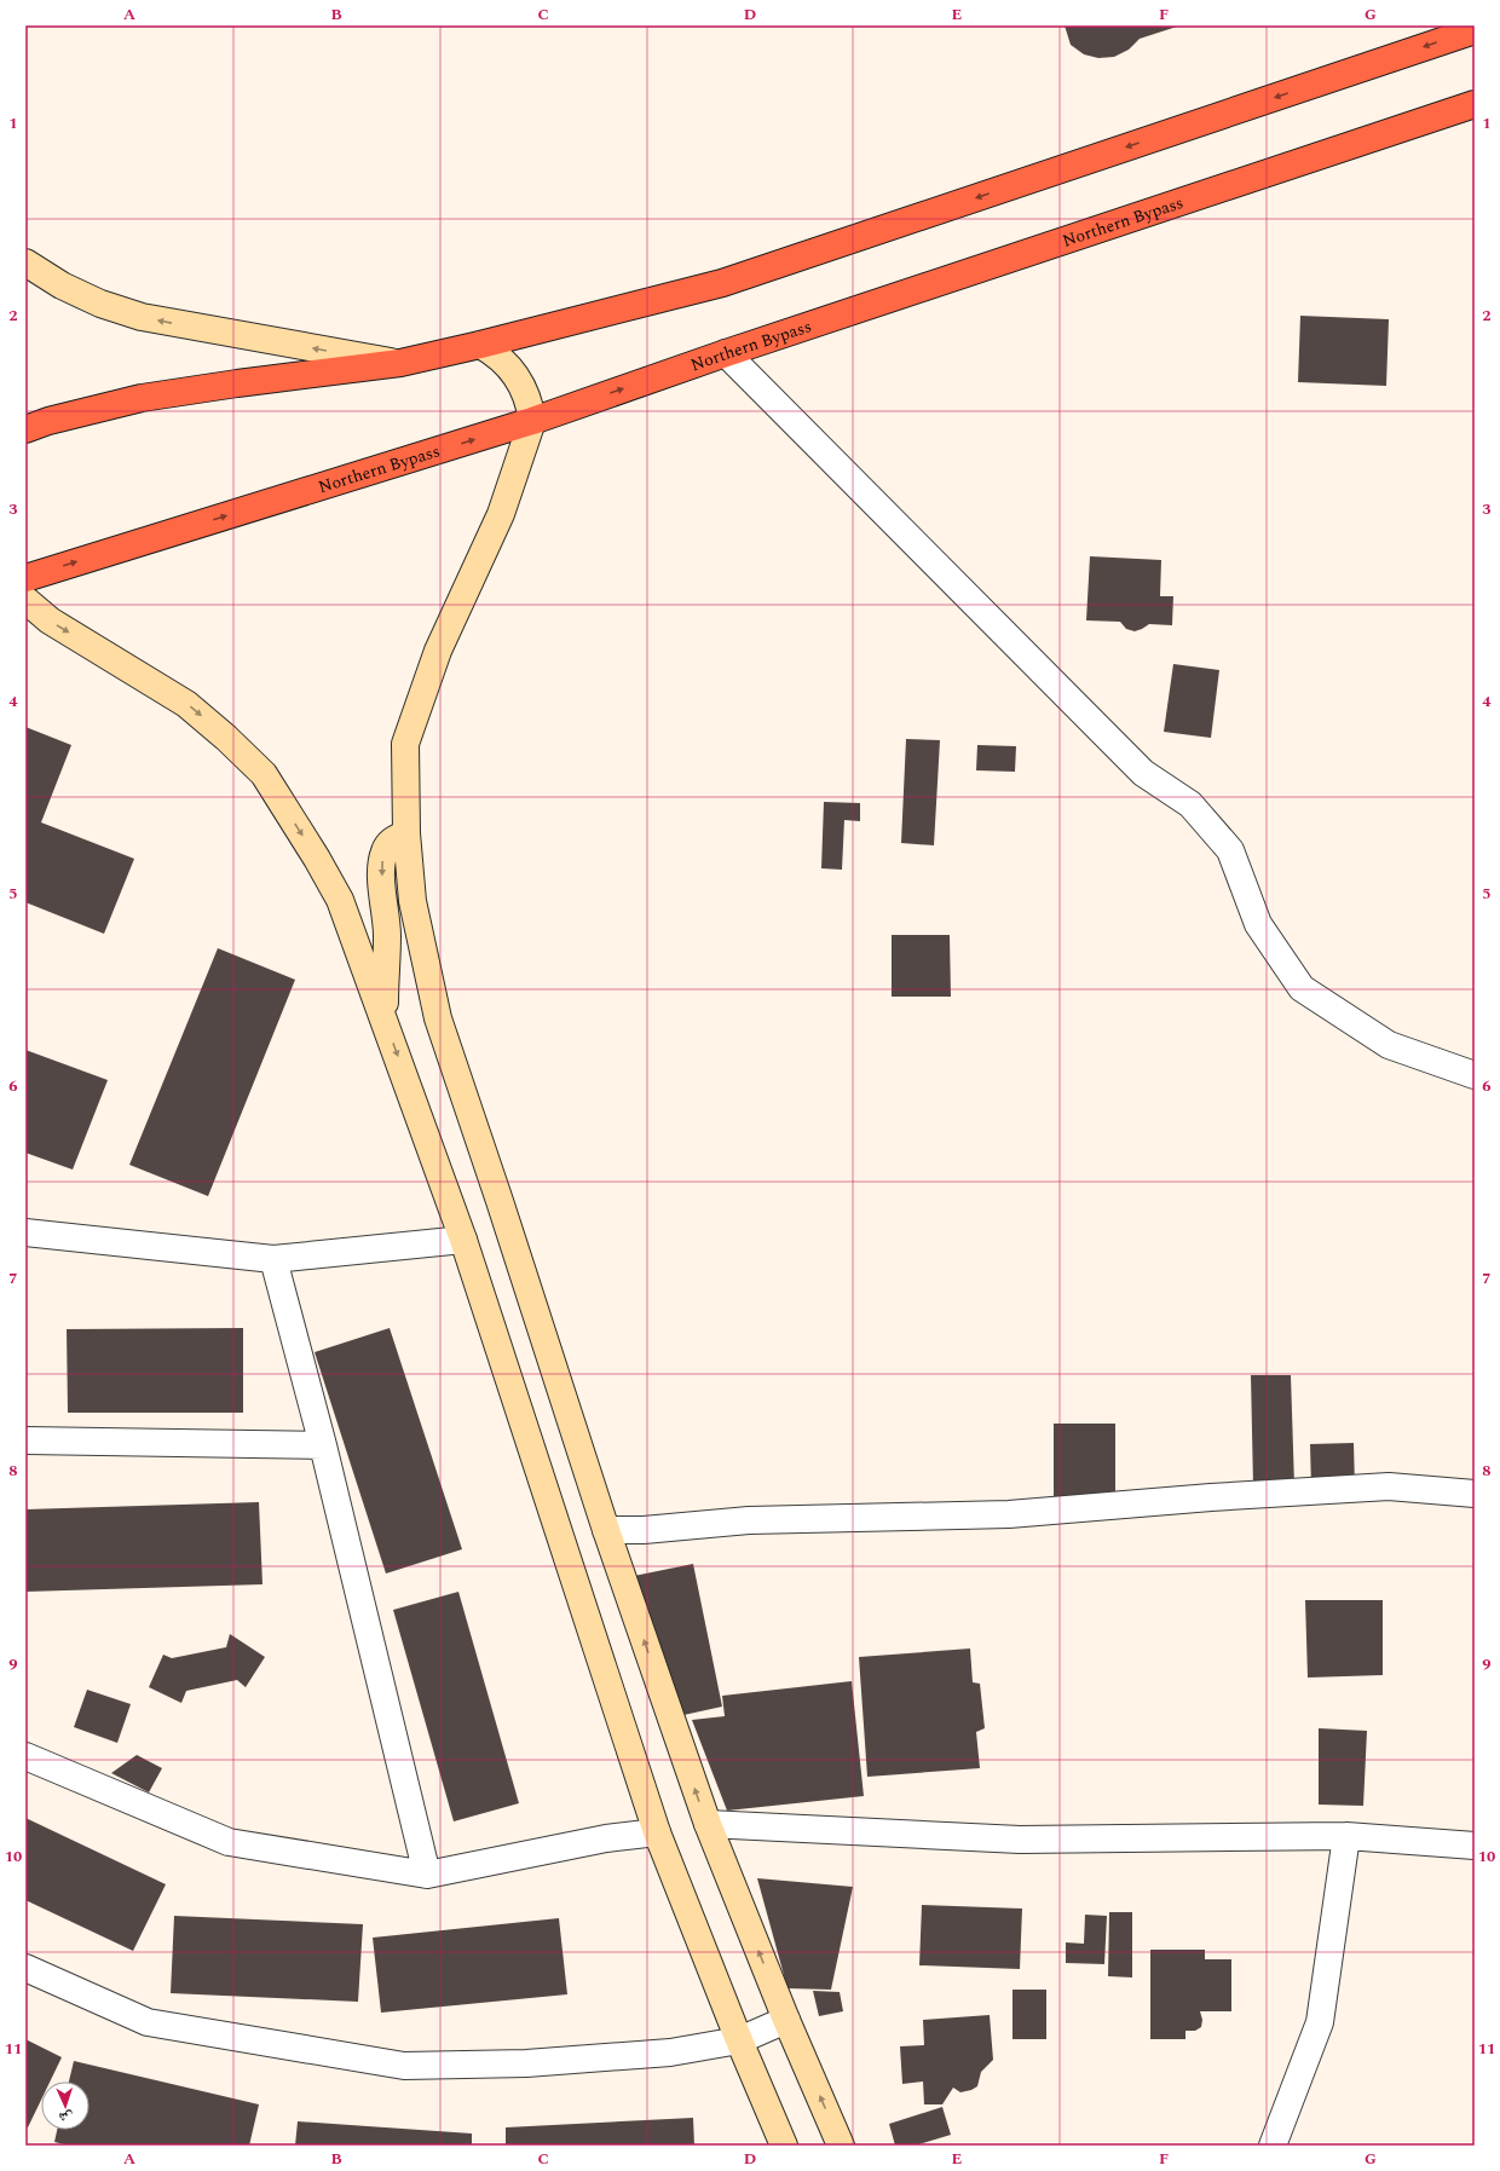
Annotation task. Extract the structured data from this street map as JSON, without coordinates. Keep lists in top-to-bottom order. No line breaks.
{"streets":{"highway":["Northern Bypass"]},"north":"bottom","grid":{"columns":["A","B","C","D","E","F","G"],"rows":["1","2","3","4","5","6","7","8","9","10","11"]}}
